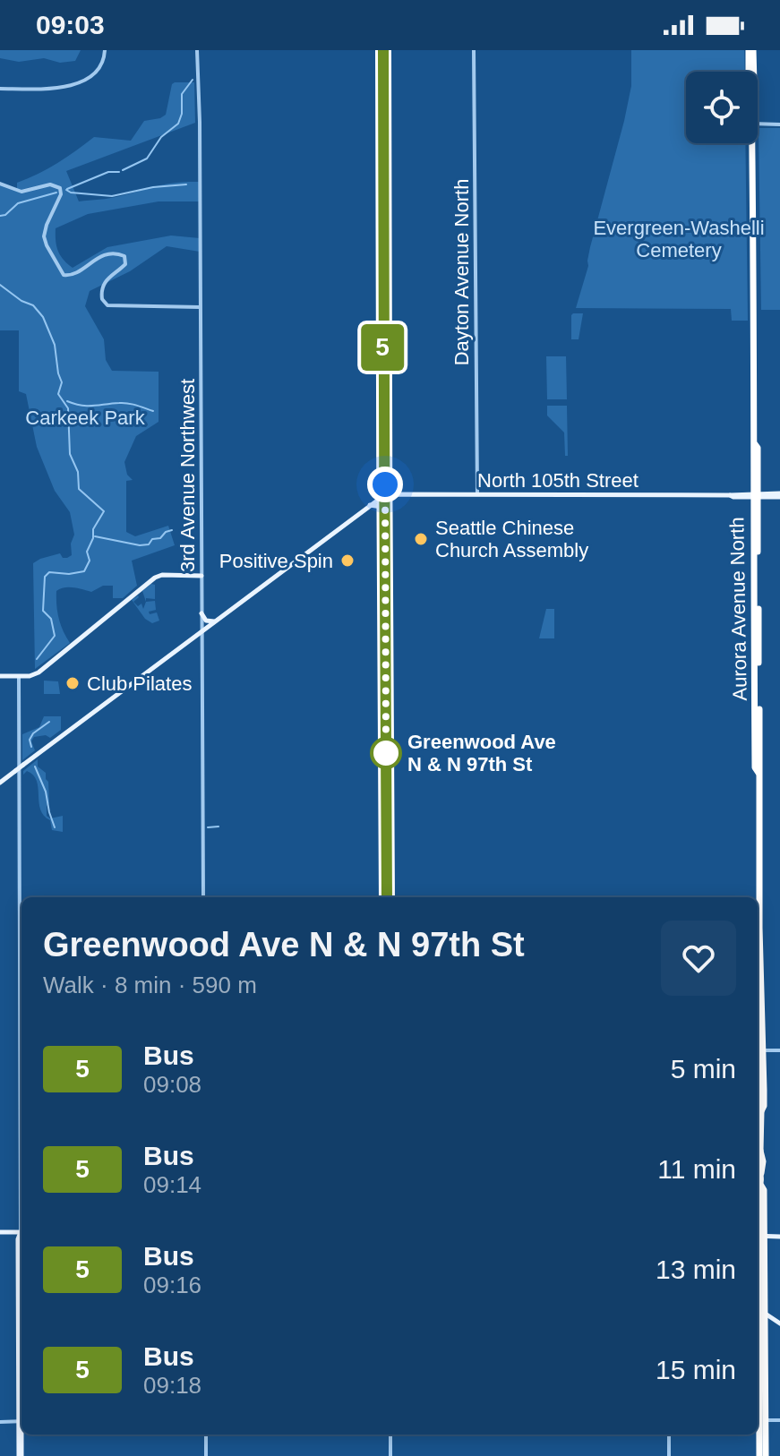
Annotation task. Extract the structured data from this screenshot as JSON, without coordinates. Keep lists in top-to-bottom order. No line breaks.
{"streets":{"highway":["Aurora Avenue North"],"main road":["North 105th Street"],"street":["Dayton Avenue North","3rd Avenue Northwest"]},"crossings":[["Dayton Avenue North","North 105th Street"],["North 105th Street","Aurora Avenue North"]],"parks":["Evergreen-Washelli Cemetery","Carkeek Park"],"places":["Seattle Chinese Church Assembly","Positive Spin","Club Pilates","Greenwood Ave N & N 97th St"],"lines":["bus line 5"],"page":{"status":"09:03","on_map":"5","heading":["Greenwood Ave N & N 97th St","Walk · 8 min · 590 m"],"list":[{"mark":"5","name":"Bus","note":"09:08","value":"5 min"},{"mark":"5","name":"Bus","note":"09:14","value":"11 min"},{"mark":"5","name":"Bus","note":"09:16","value":"13 min"},{"mark":"5","name":"Bus","note":"09:18","value":"15 min"}]}}
